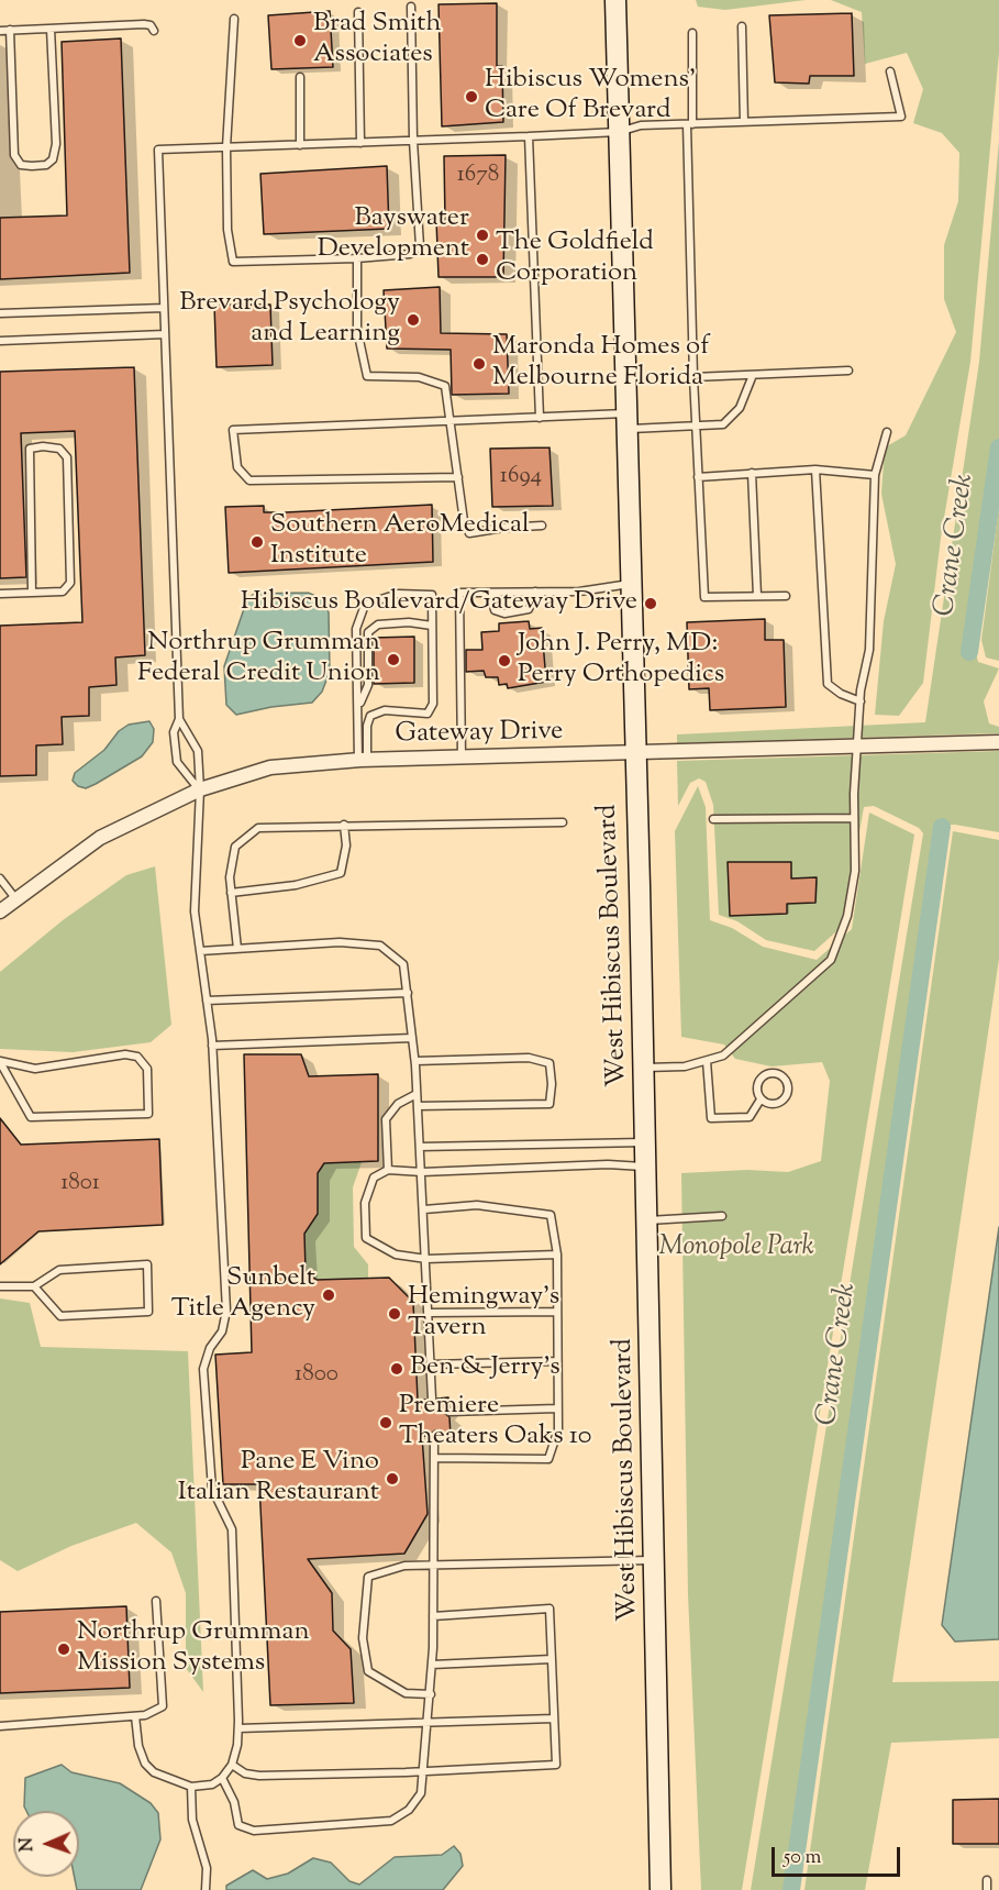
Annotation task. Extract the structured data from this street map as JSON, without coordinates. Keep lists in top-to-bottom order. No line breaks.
{"streets":{"street":["Gateway Drive","West Hibiscus Boulevard"]},"crossings":[["Gateway Drive","West Hibiscus Boulevard"]],"water":["Crane Creek"],"parks":["Monopole Park"],"places":["Brad Smith Associates","Hibiscus Womens' Care Of Brevard","Bayswater Development","The Goldfield Corporation","Brevard Psychology and Learning","Maronda Homes of Melbourne Florida","Southern AeroMedical Institute","Hibiscus Boulevard/Gateway Drive","Northrup Grumman Federal Credit Union","John J. Perry, MD: Perry Orthopedics","Sunbelt Title Agency","Hemingway's Tavern","Ben & Jerry's","Premiere Theaters Oaks 10","Pane E Vino Italian Restaurant","Northrup Grumman Mission Systems"],"house_numbers":["1678","1694","1801","1800"],"scale_bar":"50 m","north":"left"}
